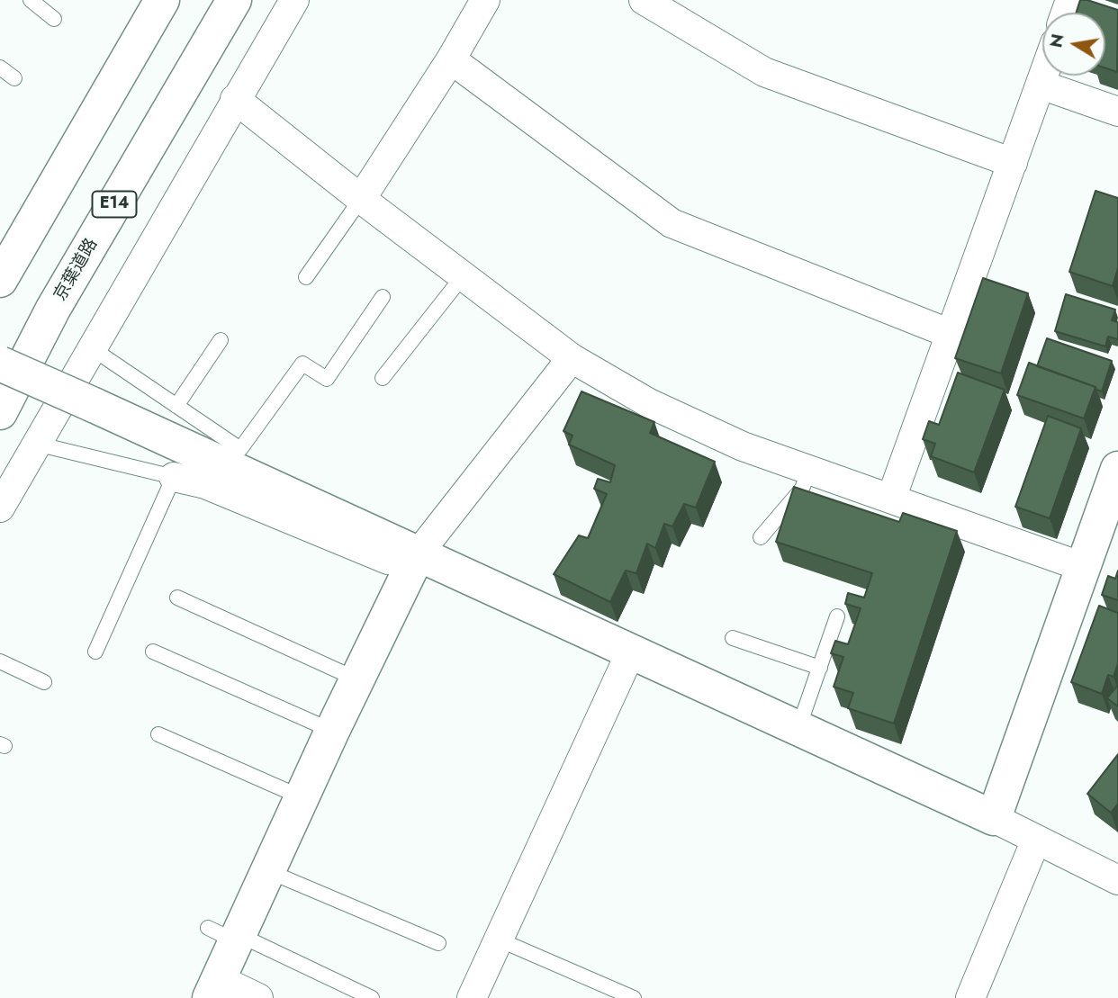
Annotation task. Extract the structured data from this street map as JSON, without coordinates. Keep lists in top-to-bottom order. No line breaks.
{"streets":{"main road":["E14","京葉道路"]},"north":"left"}
